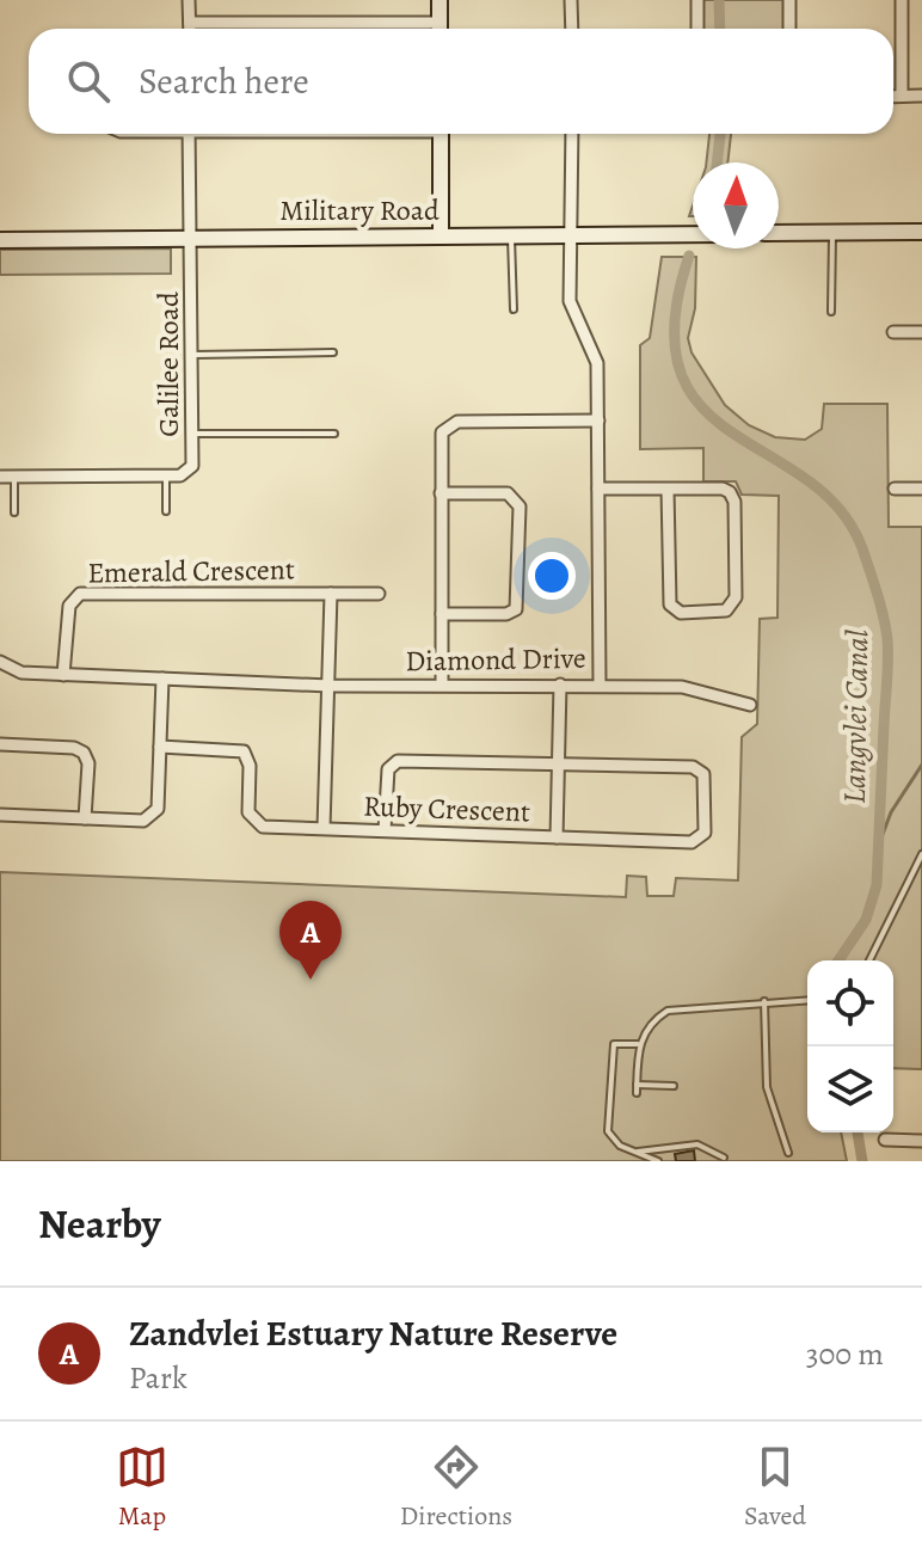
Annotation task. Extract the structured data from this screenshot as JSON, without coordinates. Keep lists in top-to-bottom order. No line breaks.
{"streets":{"main road":["Military Road"],"street":["Galilee Road","Emerald Crescent","Diamond Drive","Ruby Crescent"]},"crossings":[["Military Road","Galilee Road"],["Military Road","Diamond Drive"],["Emerald Crescent","Diamond Drive"],["Emerald Crescent","Ruby Crescent"],["Diamond Drive","Ruby Crescent"]],"water":["Langvlei Canal"],"north":"top","page":{"search":"Search here","pins":"A","heading":"Nearby","list":[{"mark":"A","name":"Zandvlei Estuary Nature Reserve","note":"Park","value":"300 m"}],"nav":["Map","Directions","Saved"]}}
